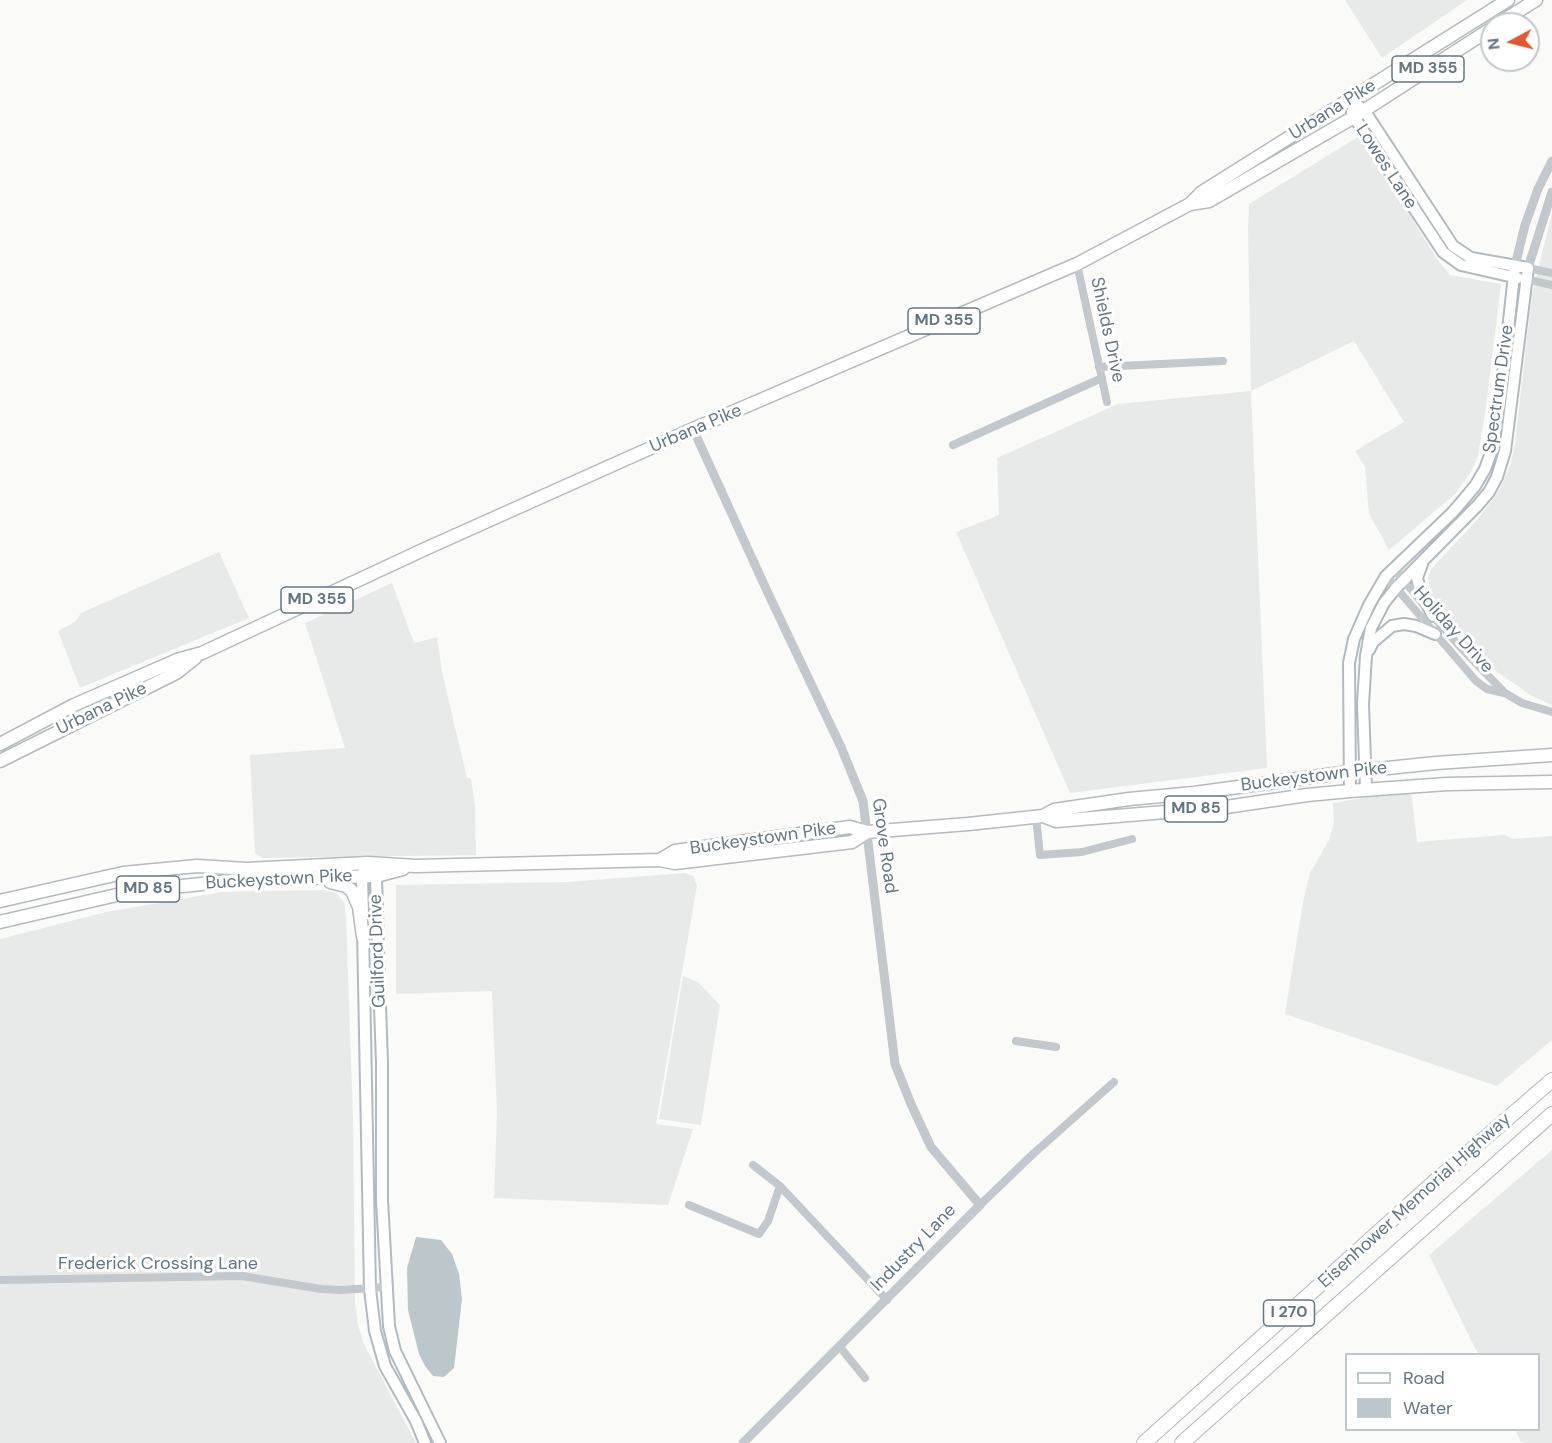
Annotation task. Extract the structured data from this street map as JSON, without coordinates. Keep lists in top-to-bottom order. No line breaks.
{"streets":{"highway":["Eisenhower Memorial Highway","I 270"],"main road":["MD 355","Urbana Pike","Lowes Lane","Spectrum Drive","Buckeystown Pike","MD 85","Guilford Drive"],"street":["Shields Drive","Holiday Drive","Grove Road","Industry Lane","Frederick Crossing Lane"]},"crossings":[["Urbana Pike","Lowes Lane"],["Urbana Pike","Shields Drive"],["Urbana Pike","Grove Road"],["Lowes Lane","Spectrum Drive"],["Spectrum Drive","Holiday Drive"],["Spectrum Drive","Buckeystown Pike"],["Buckeystown Pike","Grove Road"],["Buckeystown Pike","Guilford Drive"],["Grove Road","Industry Lane"],["Guilford Drive","Frederick Crossing Lane"]],"legend":["Road","Water"],"north":"left"}
